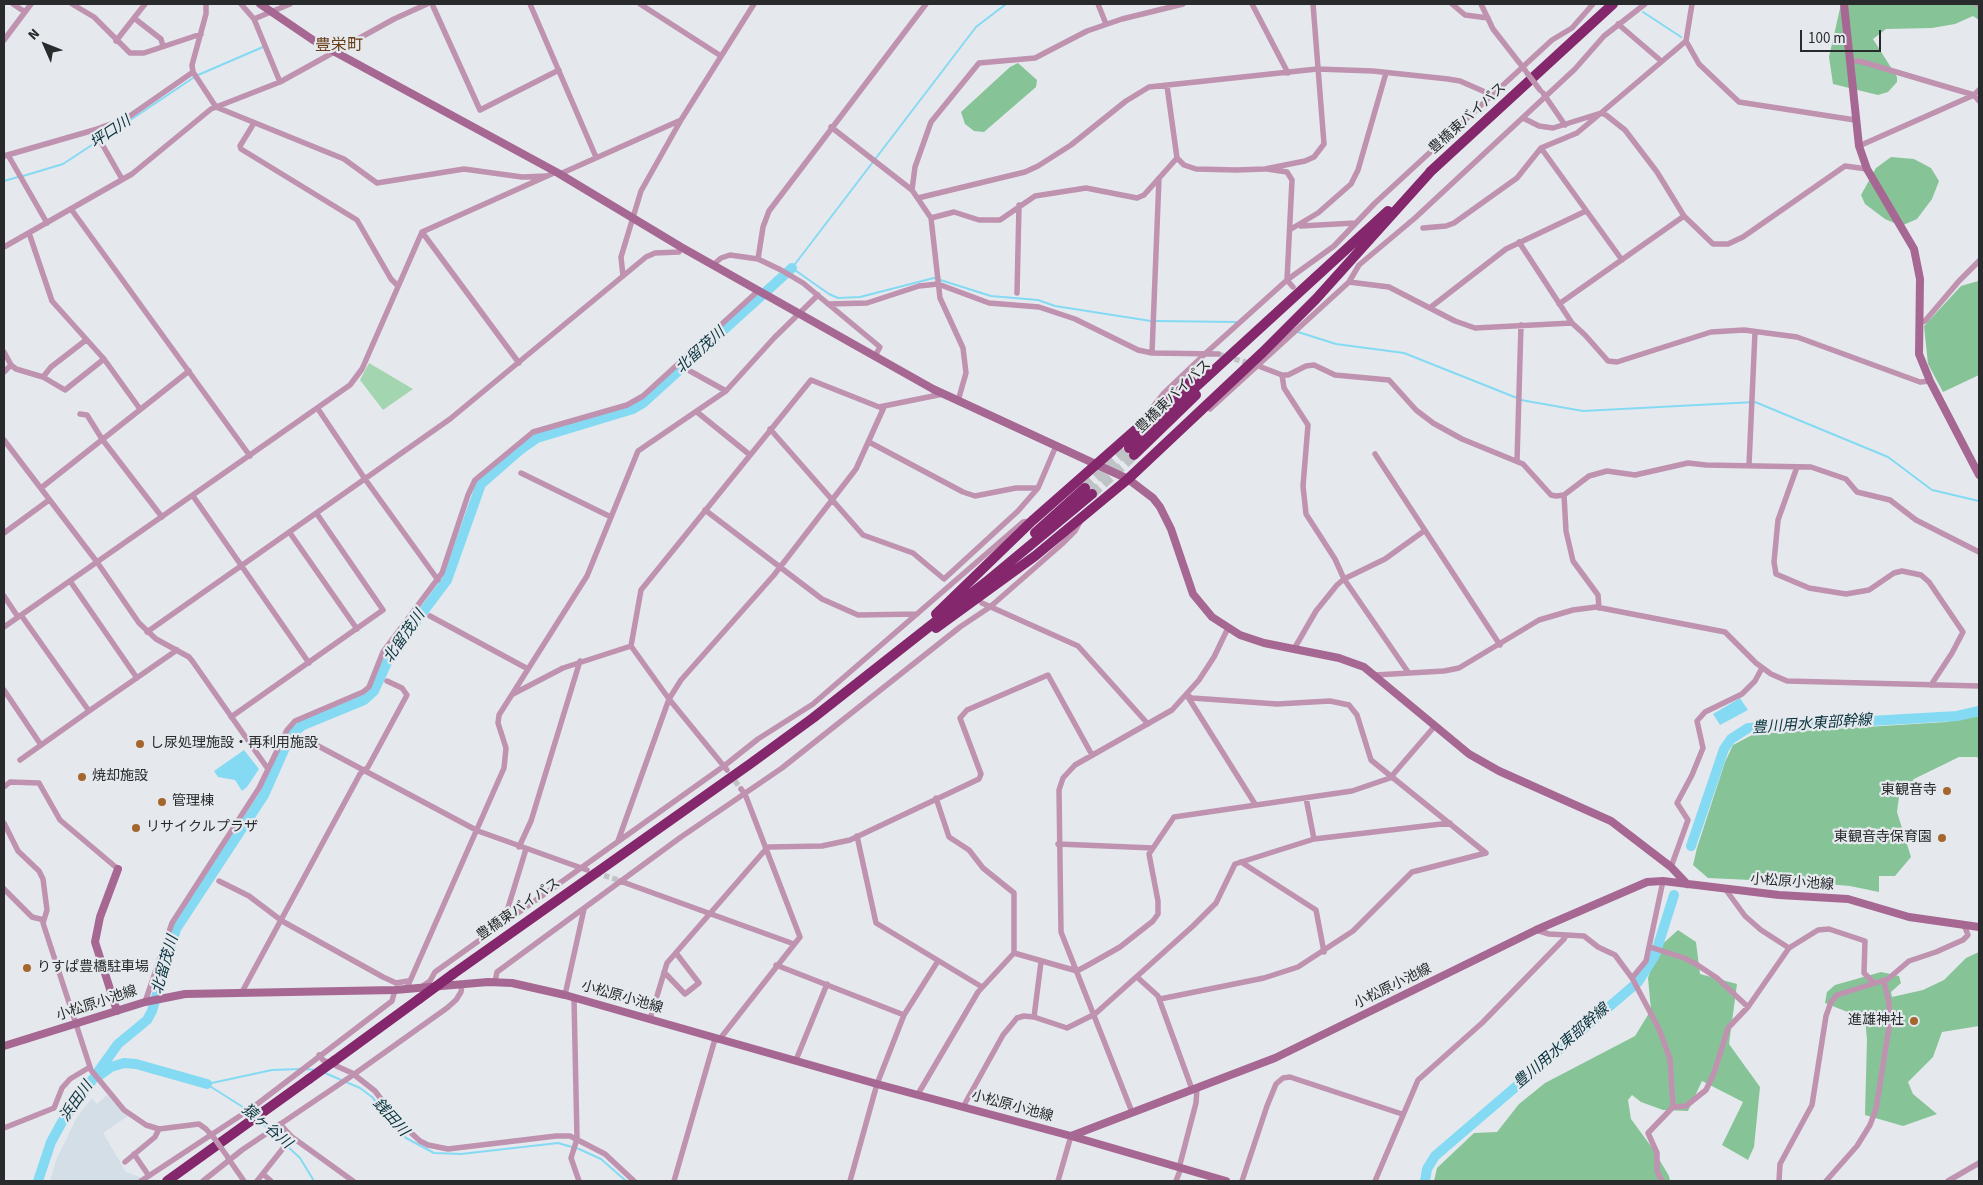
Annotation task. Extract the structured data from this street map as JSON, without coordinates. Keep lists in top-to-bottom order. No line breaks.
{"streets":{"highway":["豊橋東バイパス"],"main road":["小松原小池線"]},"districts":["豊栄町"],"water":["坪口川","北留茂川","豊川用水東部幹線","浜田川","銭田川","猿ヶ谷川"],"places":["し尿処理施設・再利用施設","焼却施設","東観音寺","管理棟","リサイクルプラザ","東観音寺保育園","りすぱ豊橋駐車場","進雄神社"],"scale_bar":"100 m","north":"top left"}
